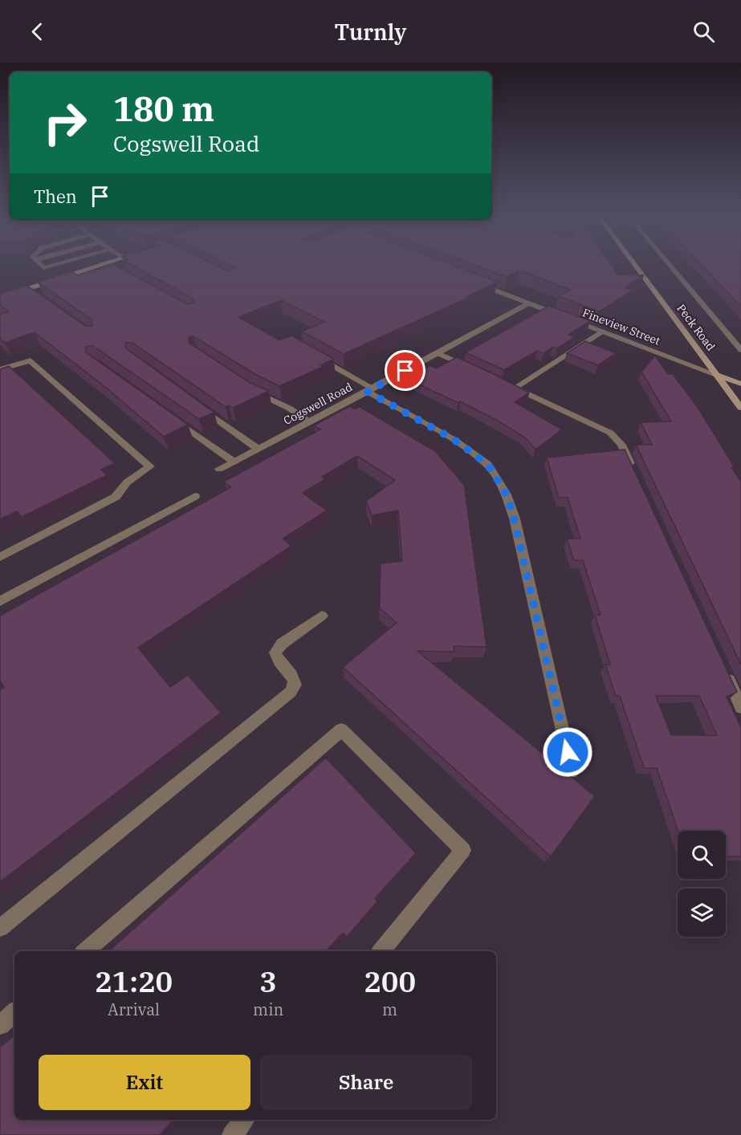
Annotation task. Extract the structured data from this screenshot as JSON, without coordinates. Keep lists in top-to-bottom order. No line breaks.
{"streets":{"main road":["Fineview Street","Peck Road"],"street":["Cogswell Road"]},"crossings":[["Fineview Street","Peck Road"],["Fineview Street","Cogswell Road"]],"page":{"header":"Turnly","turn":["180 m","Cogswell Road"],"then":"Then","eta":["21:20","Arrival","3","min","200","m"],"buttons":["Exit","Share"]}}
